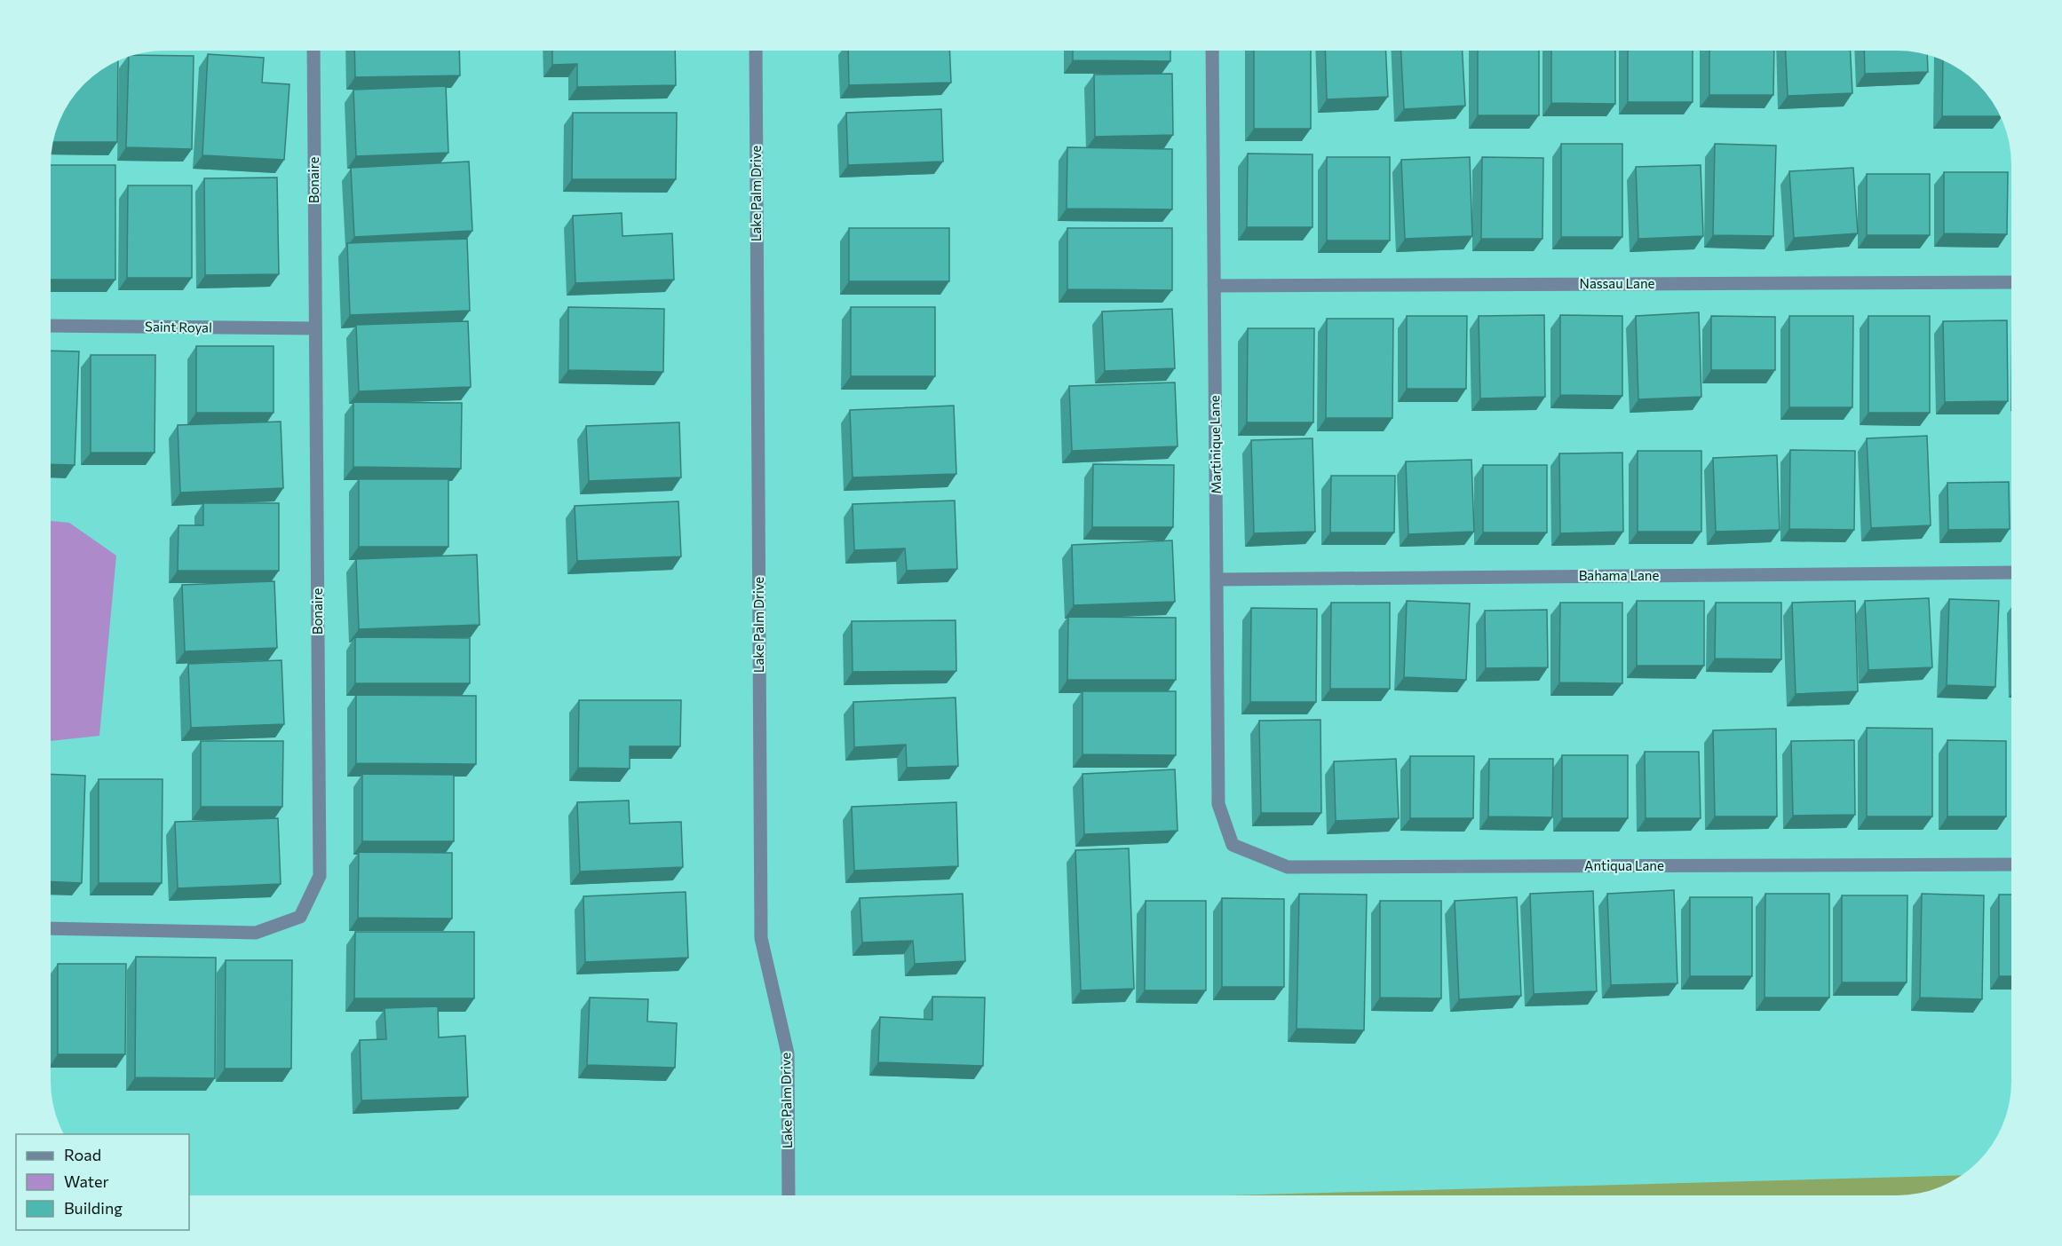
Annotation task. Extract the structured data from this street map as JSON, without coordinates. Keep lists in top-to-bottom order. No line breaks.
{"streets":{"street":["Bonaire","Lake Palm Drive","Nassau Lane","Saint Royal","Martinique Lane","Bahama Lane","Antiqua Lane"]},"crossings":[["Bonaire","Saint Royal"],["Nassau Lane","Martinique Lane"],["Martinique Lane","Bahama Lane"],["Martinique Lane","Antiqua Lane"]],"legend":["Road","Water","Building"]}
